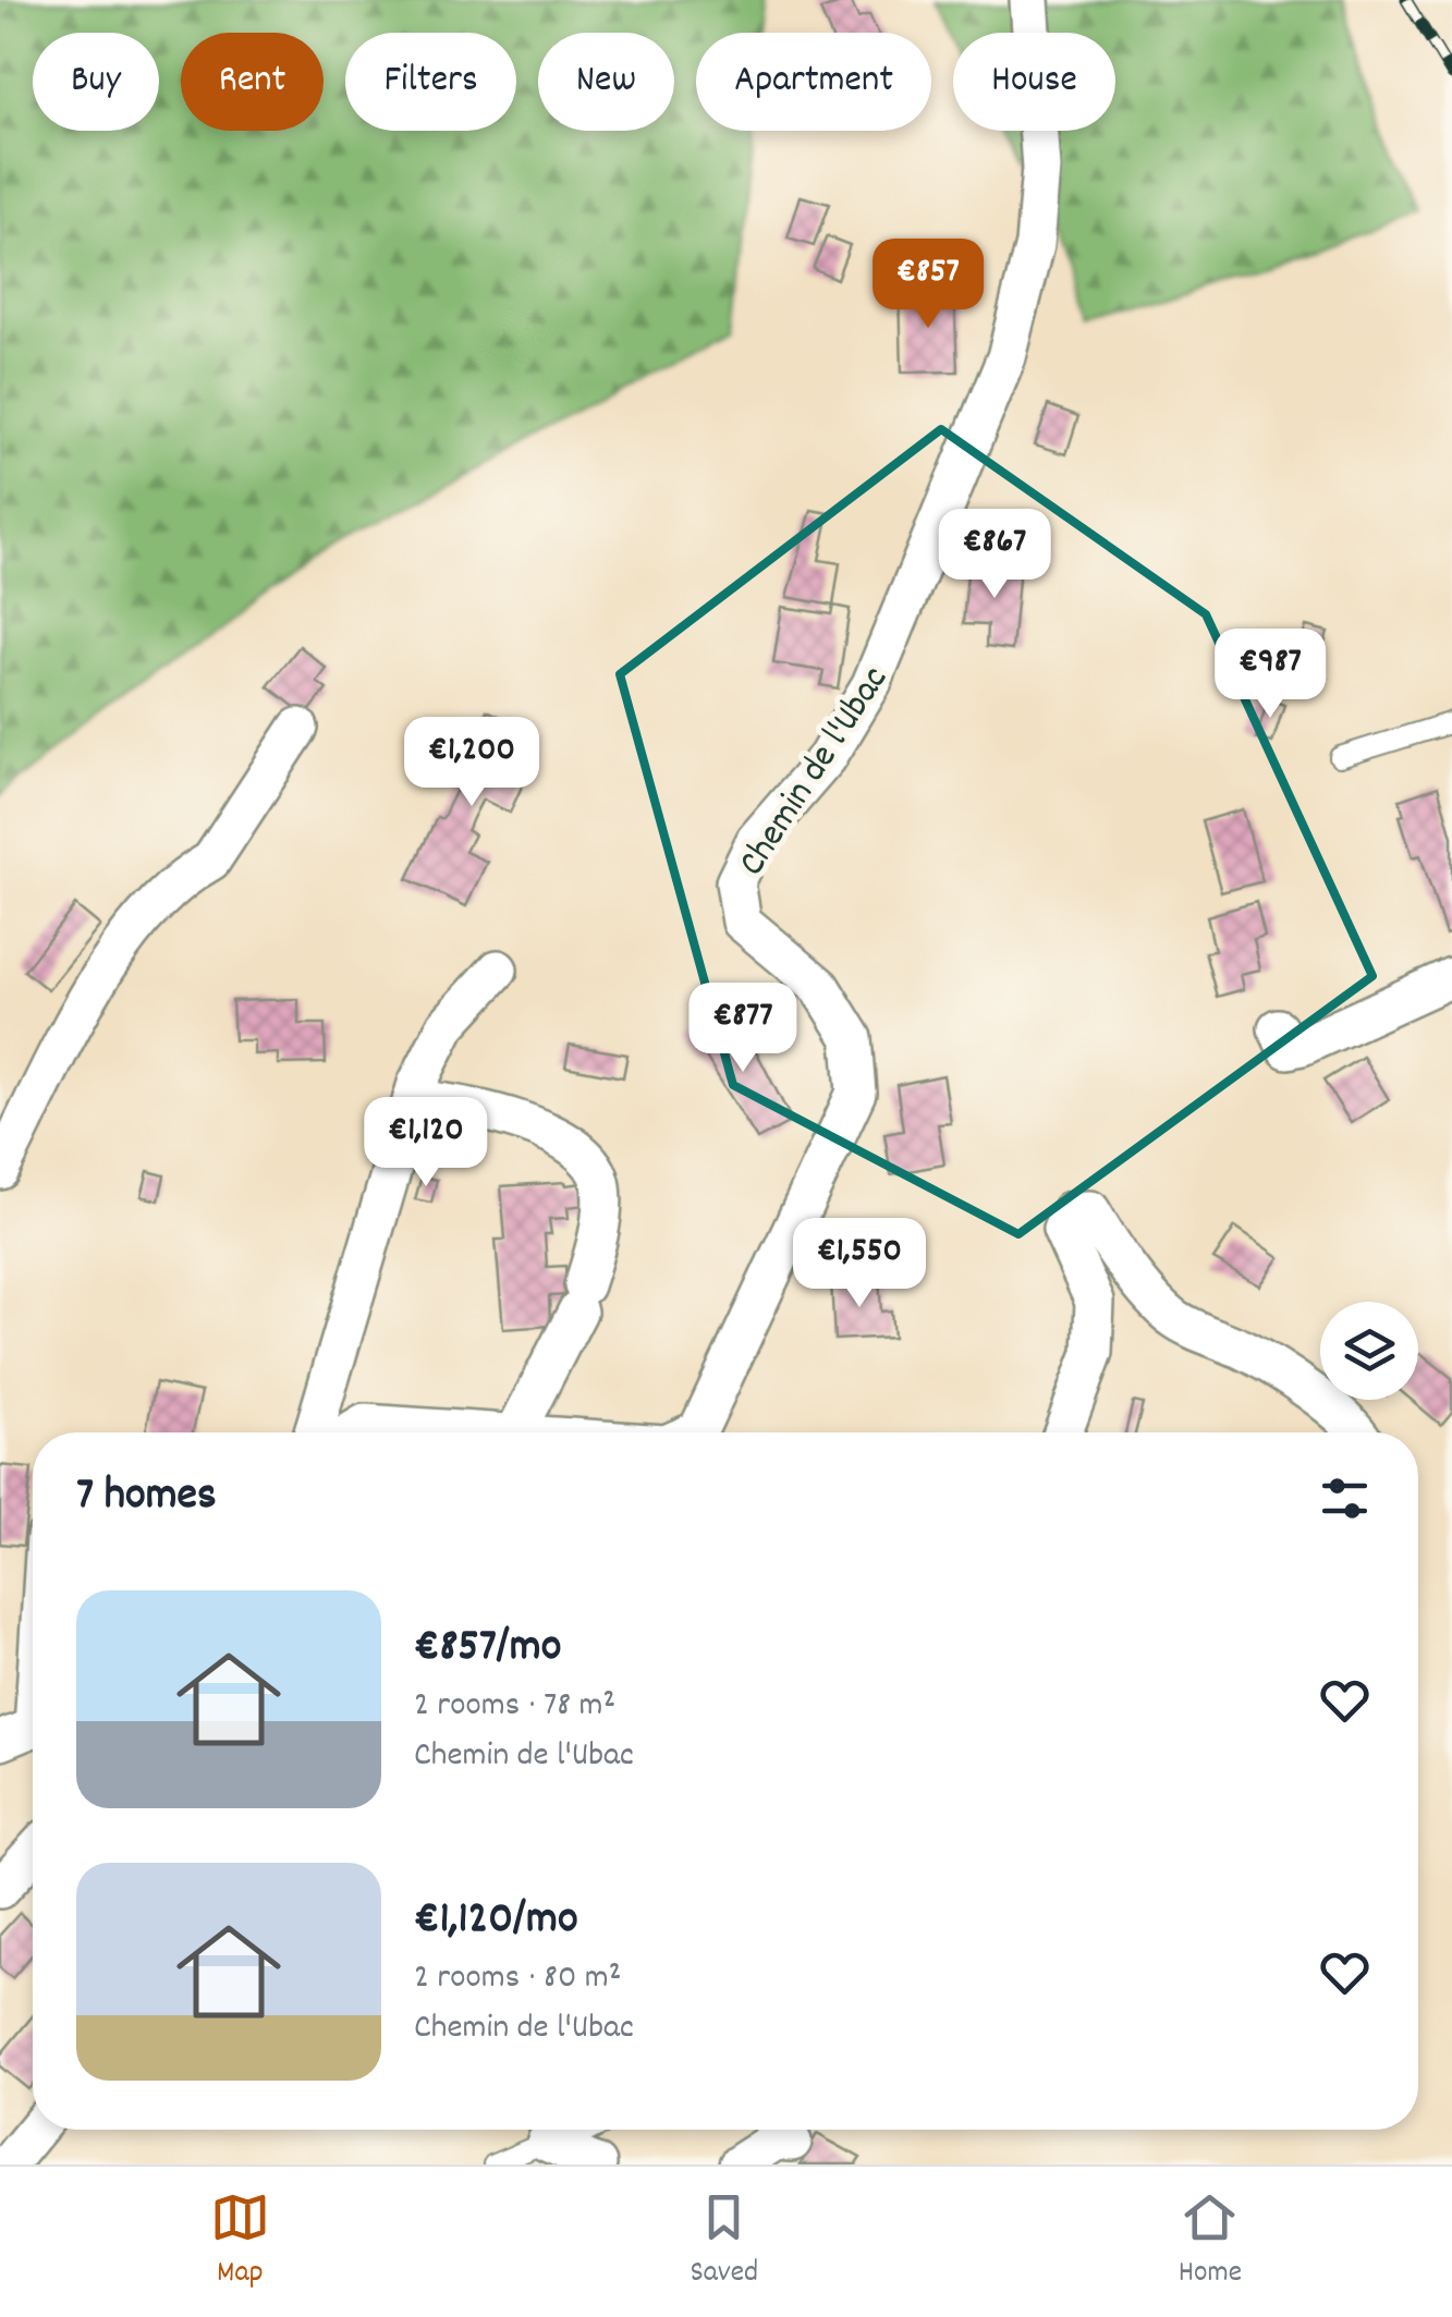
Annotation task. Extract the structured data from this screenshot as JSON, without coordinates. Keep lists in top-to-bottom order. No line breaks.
{"streets":{"street":["Chemin de l'Ubac"]},"page":{"chip":["Buy","Rent","Filters","New","Apartment","House"],"price":["€857","€867","€987","€1,200","€877","€1,120","€1,550"],"heading":"7 homes","list":[{"name":"€857/mo","note":"2 rooms · 78 m² · Chemin de l'Ubac"},{"name":"€1,120/mo","note":"2 rooms · 80 m² · Chemin de l'Ubac"}],"tabs":["Map","Saved","Home"]}}
